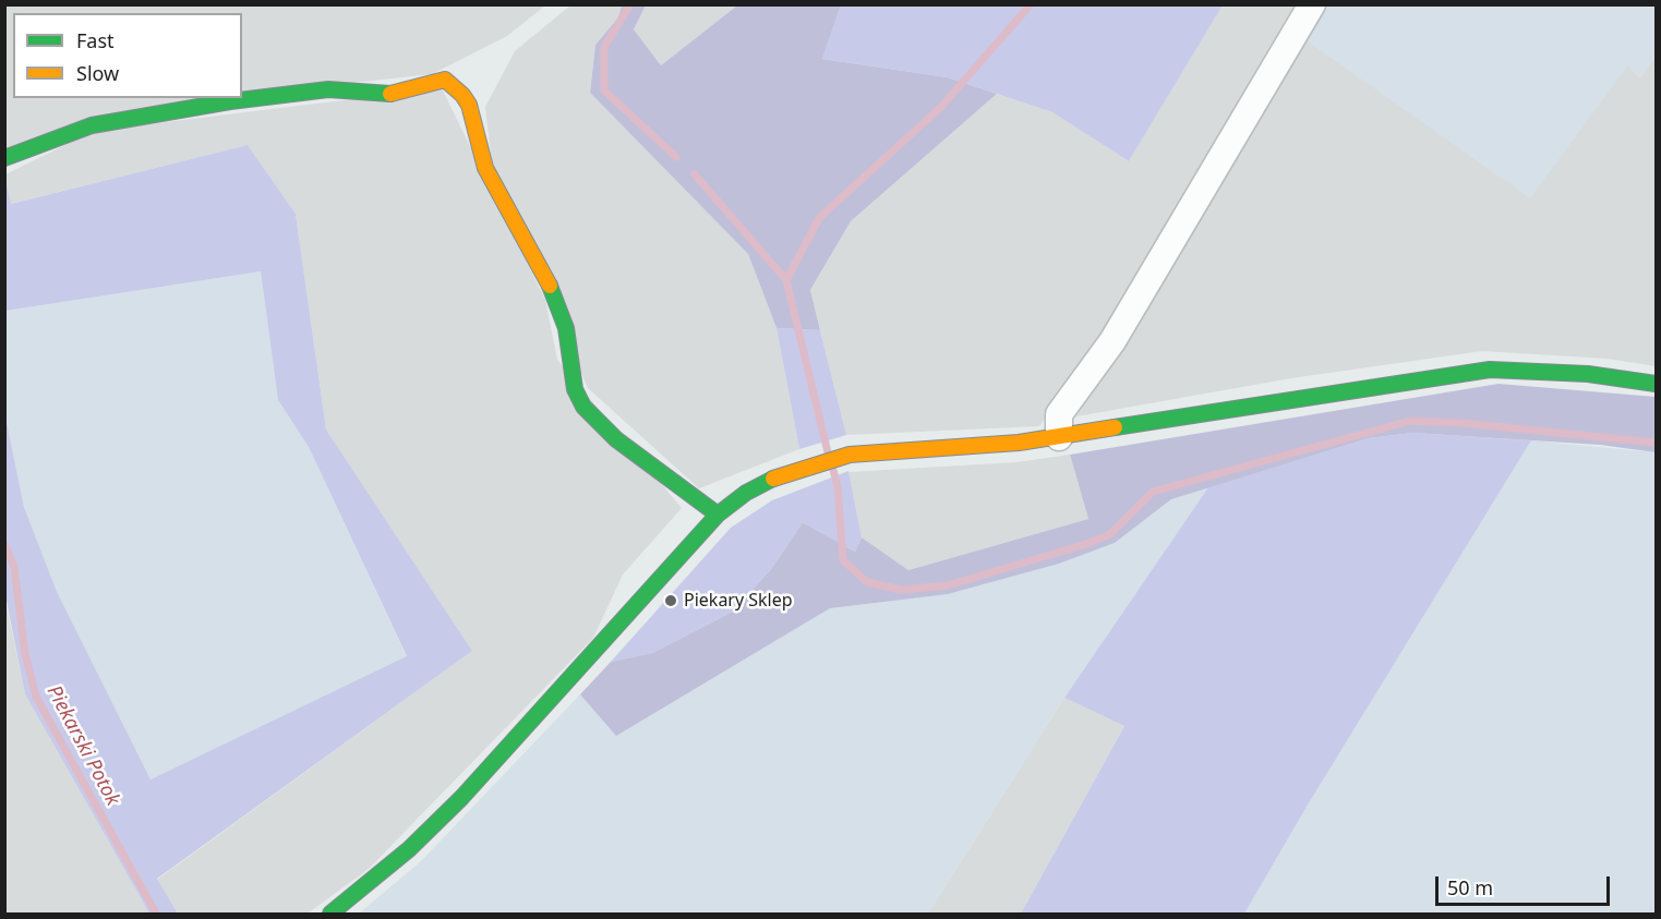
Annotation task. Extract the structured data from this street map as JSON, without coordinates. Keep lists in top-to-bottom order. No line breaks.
{"water":["Piekarski Potok"],"places":["Piekary Sklep"],"legend":["Fast","Slow"],"scale_bar":"50 m"}
